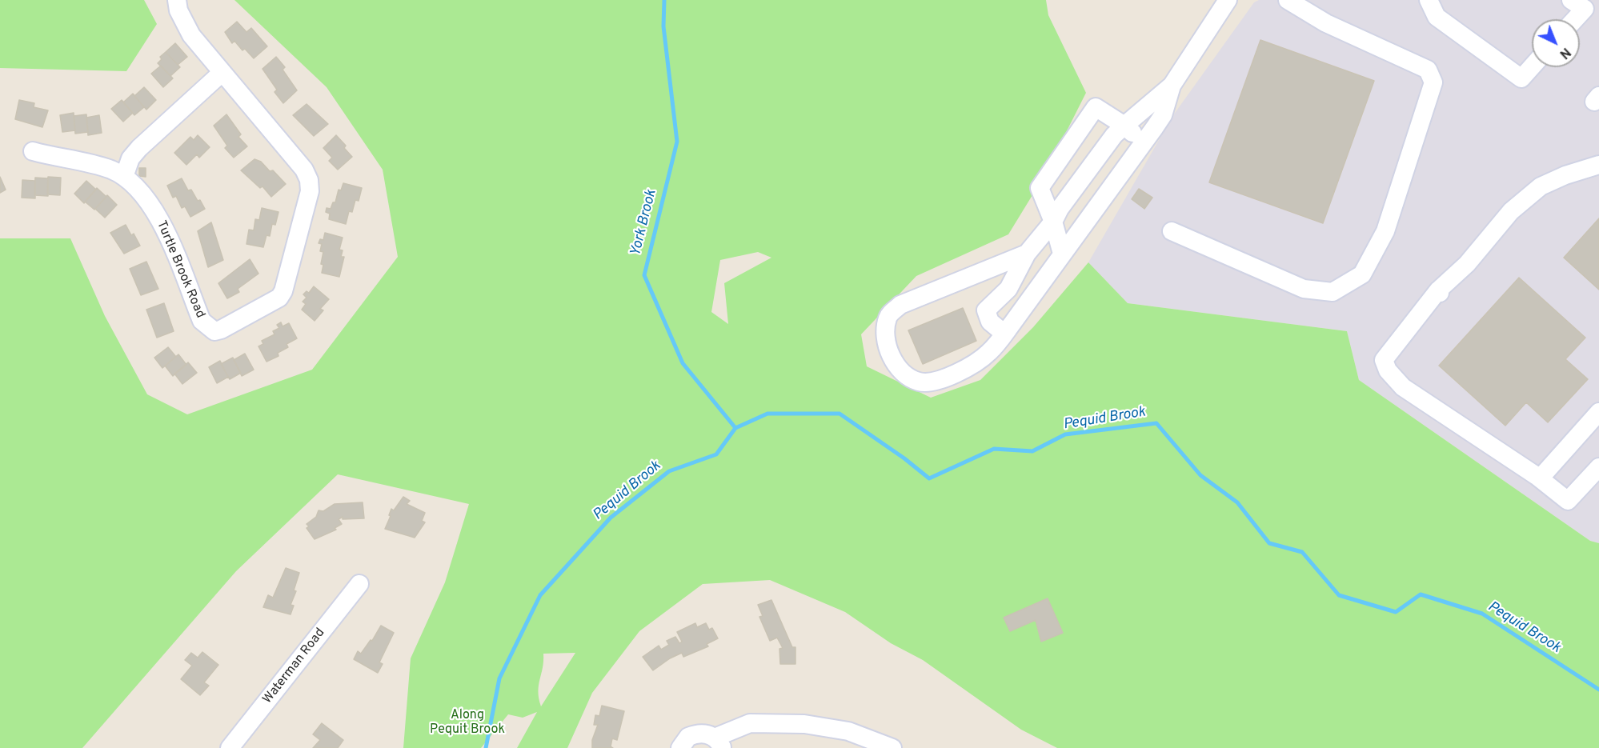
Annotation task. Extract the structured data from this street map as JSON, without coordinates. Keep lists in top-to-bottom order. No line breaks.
{"streets":{"street":["Turtle Brook Road","Waterman Road"]},"water":["York Brook","Pequid Brook"],"parks":["Along Pequit Brook"],"north":"bottom right"}
